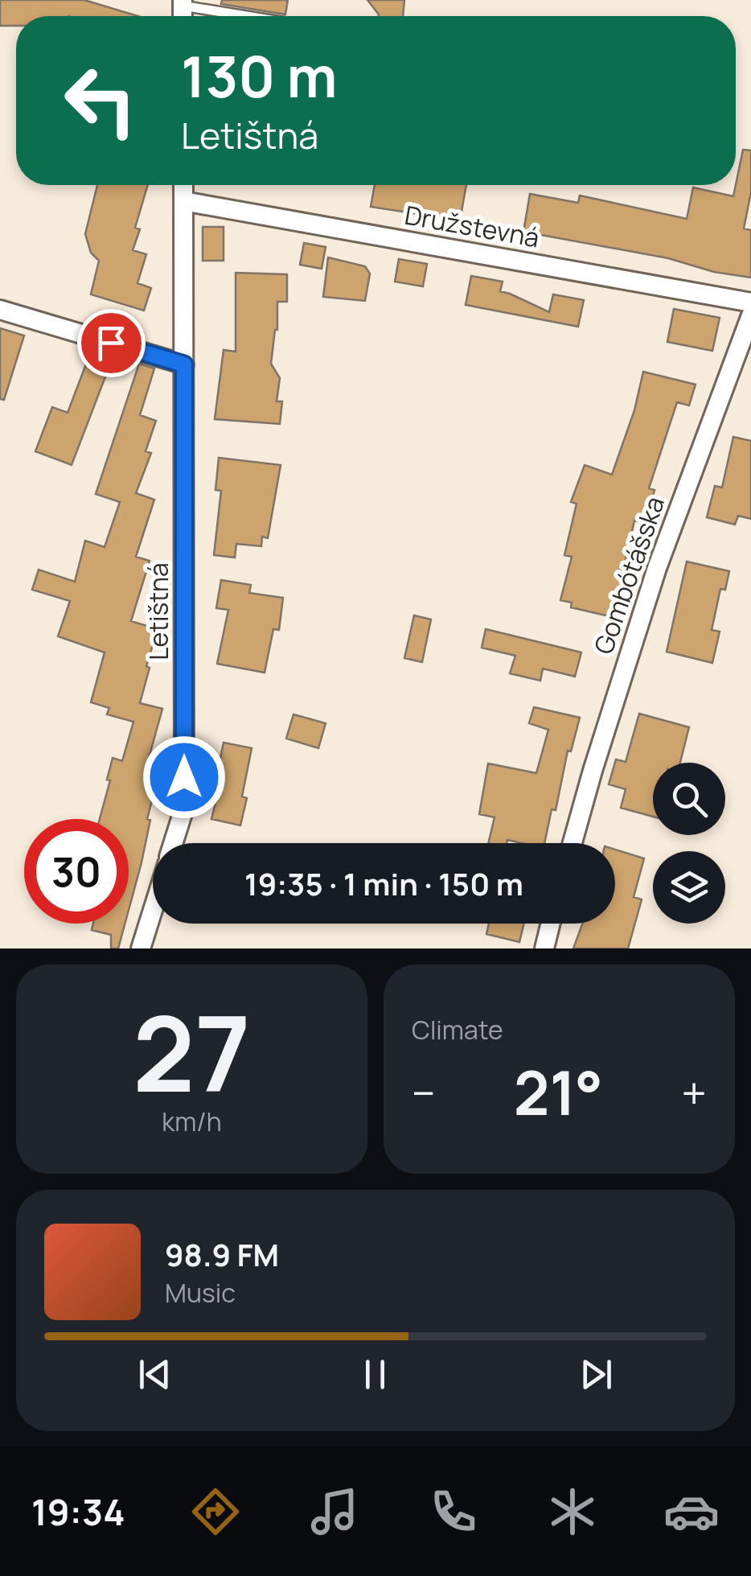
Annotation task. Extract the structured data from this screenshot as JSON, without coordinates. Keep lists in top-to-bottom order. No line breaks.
{"streets":{"street":["Družstevná","Gombótášska","Letištná"]},"crossings":[["Družstevná","Letištná"]],"page":{"turn":["130 m","Letištná"],"limit":"30","trip":"19:35 · 1 min · 150 m","tile":[["27","km/h"],"Climate"],"heat":["−","21°","+"],"song":["98.9 FM","Music"],"tabs":"19:34"}}
